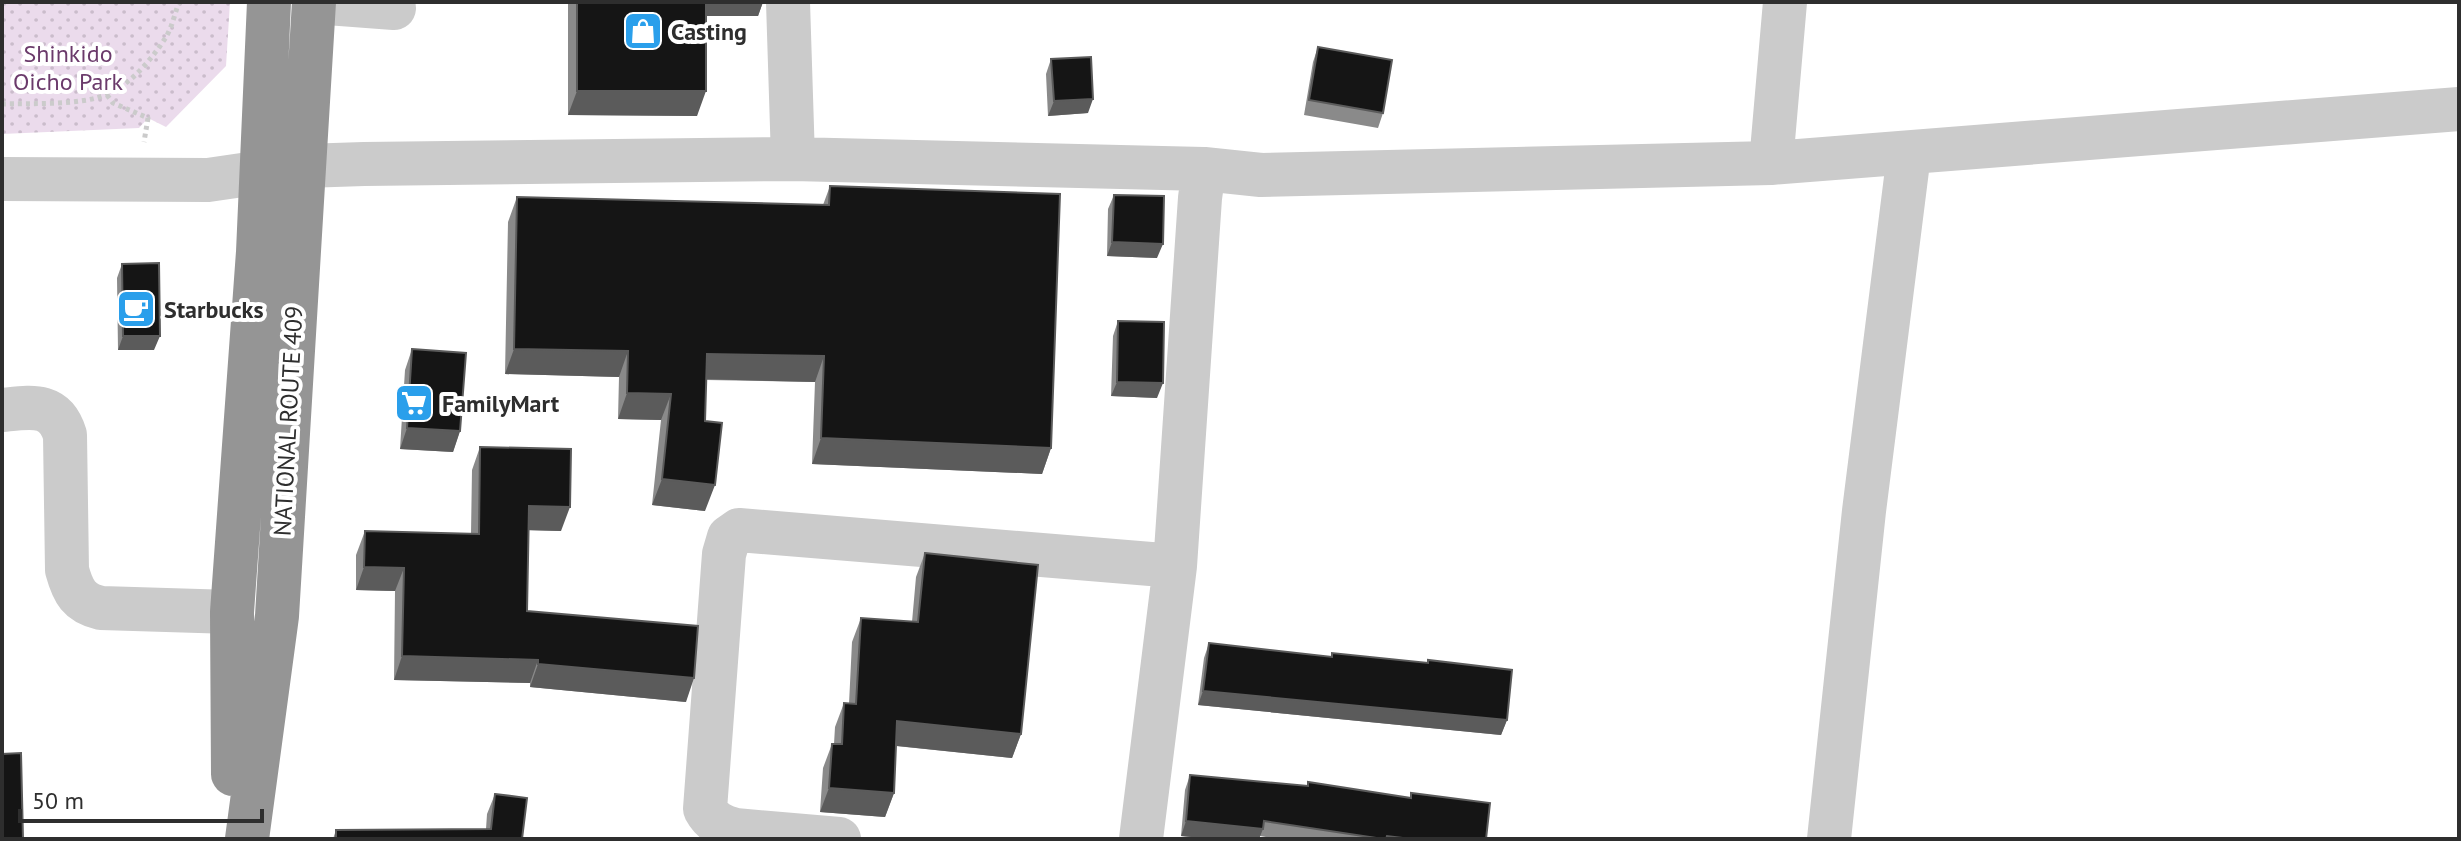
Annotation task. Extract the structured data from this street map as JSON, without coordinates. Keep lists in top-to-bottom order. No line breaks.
{"streets":{"highway":["NATIONAL ROUTE 409"]},"parks":["Shinkido Oicho Park"],"places":{"shop":["Casting"],"cafe":["Starbucks"],"supermarket":["FamilyMart"]},"scale_bar":"50 m"}
